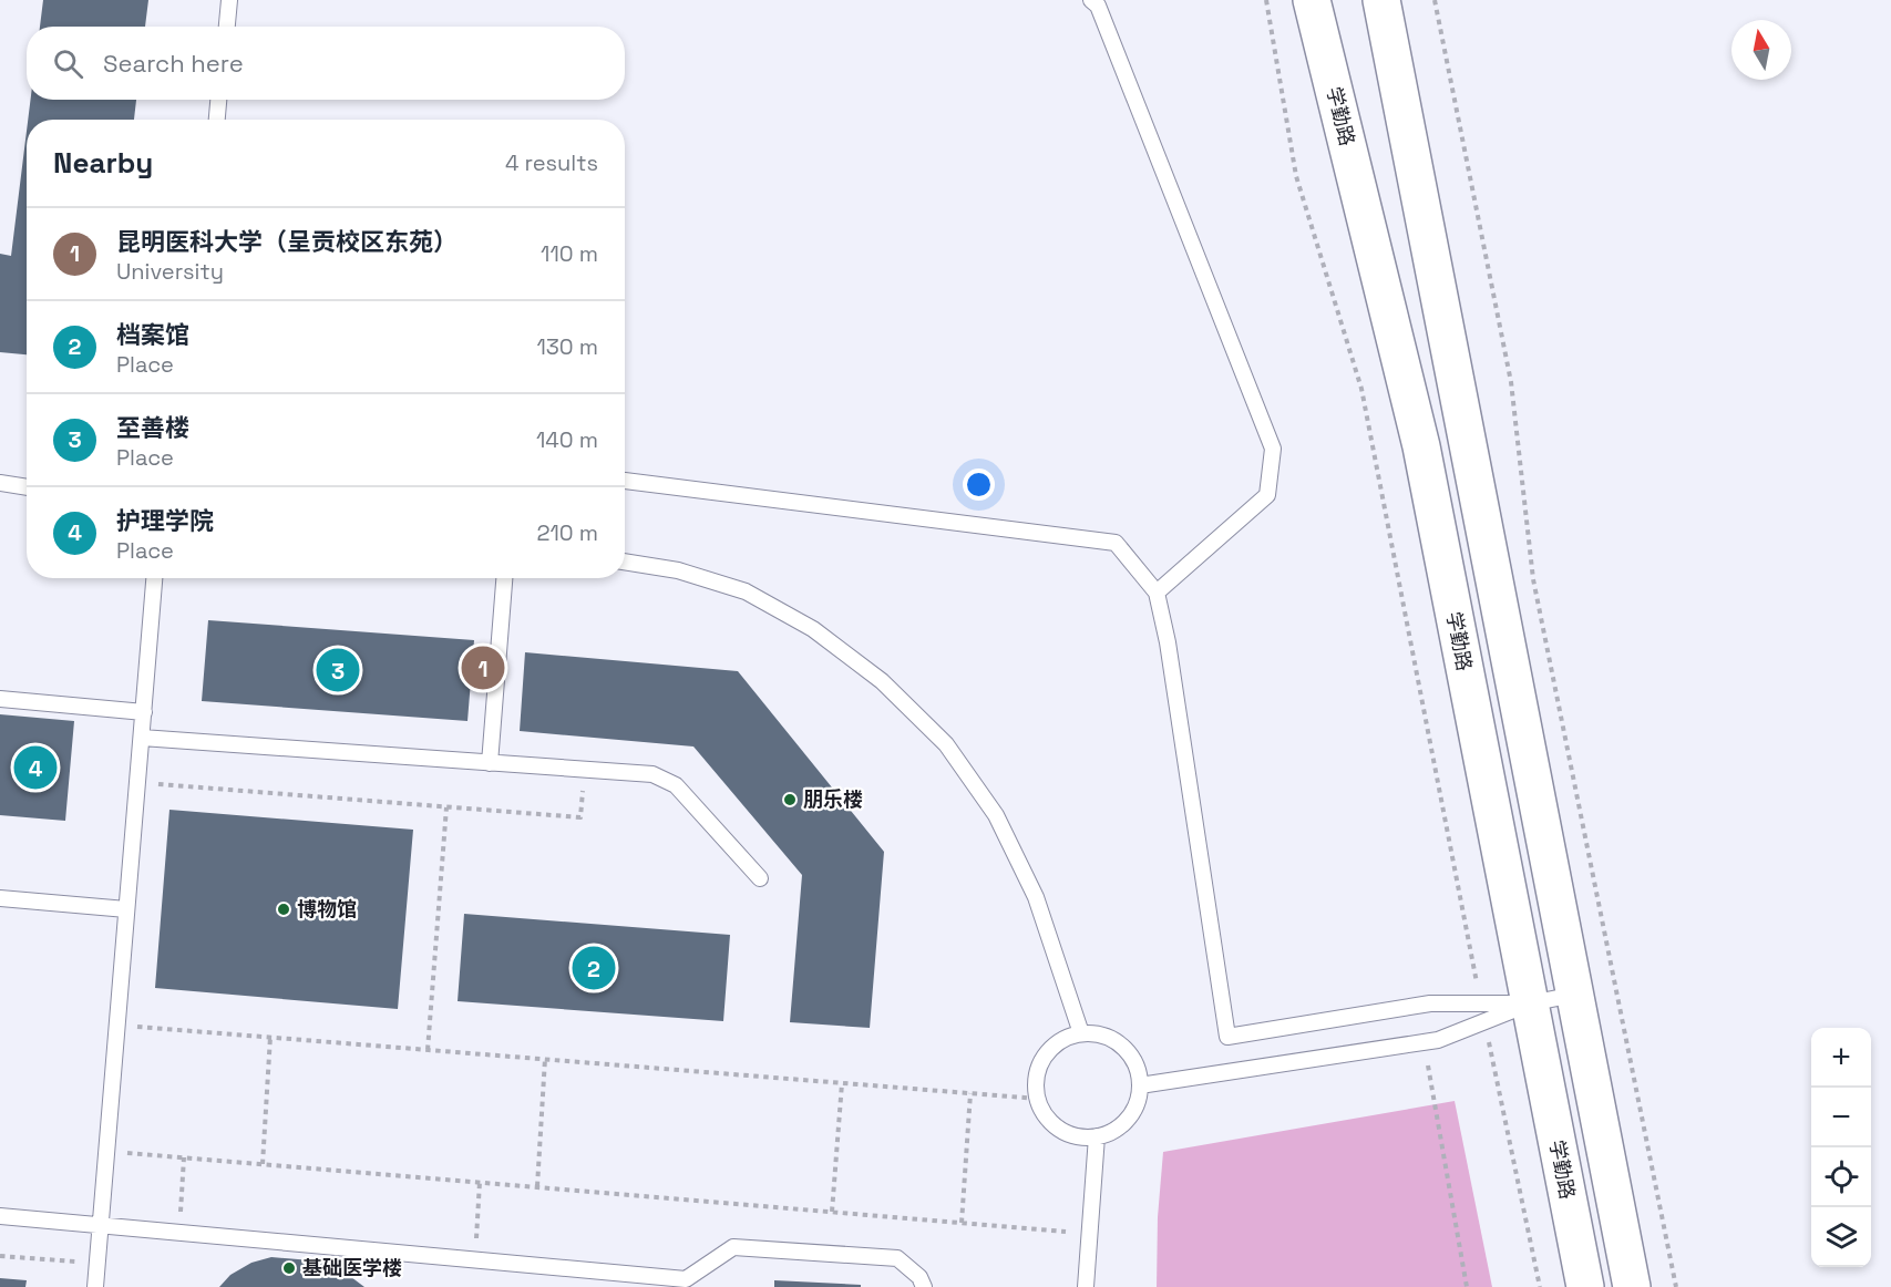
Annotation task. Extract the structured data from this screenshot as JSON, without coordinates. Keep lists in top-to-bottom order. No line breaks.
{"streets":{"street":["学勤路"]},"places":["朋乐楼","博物馆","基础医学楼"],"north":"top","page":{"search":"Search here","heading":["Nearby","4 results"],"list":[{"mark":"1","name":"昆明医科大学（呈贡校区东苑）","note":"University","value":"110 m"},{"mark":"2","name":"档案馆","note":"Place","value":"130 m"},{"mark":"3","name":"至善楼","note":"Place","value":"140 m"},{"mark":"4","name":"护理学院","note":"Place","value":"210 m"}],"pins":["1","3","4","2"],"map_buttons":["+","−"]}}
